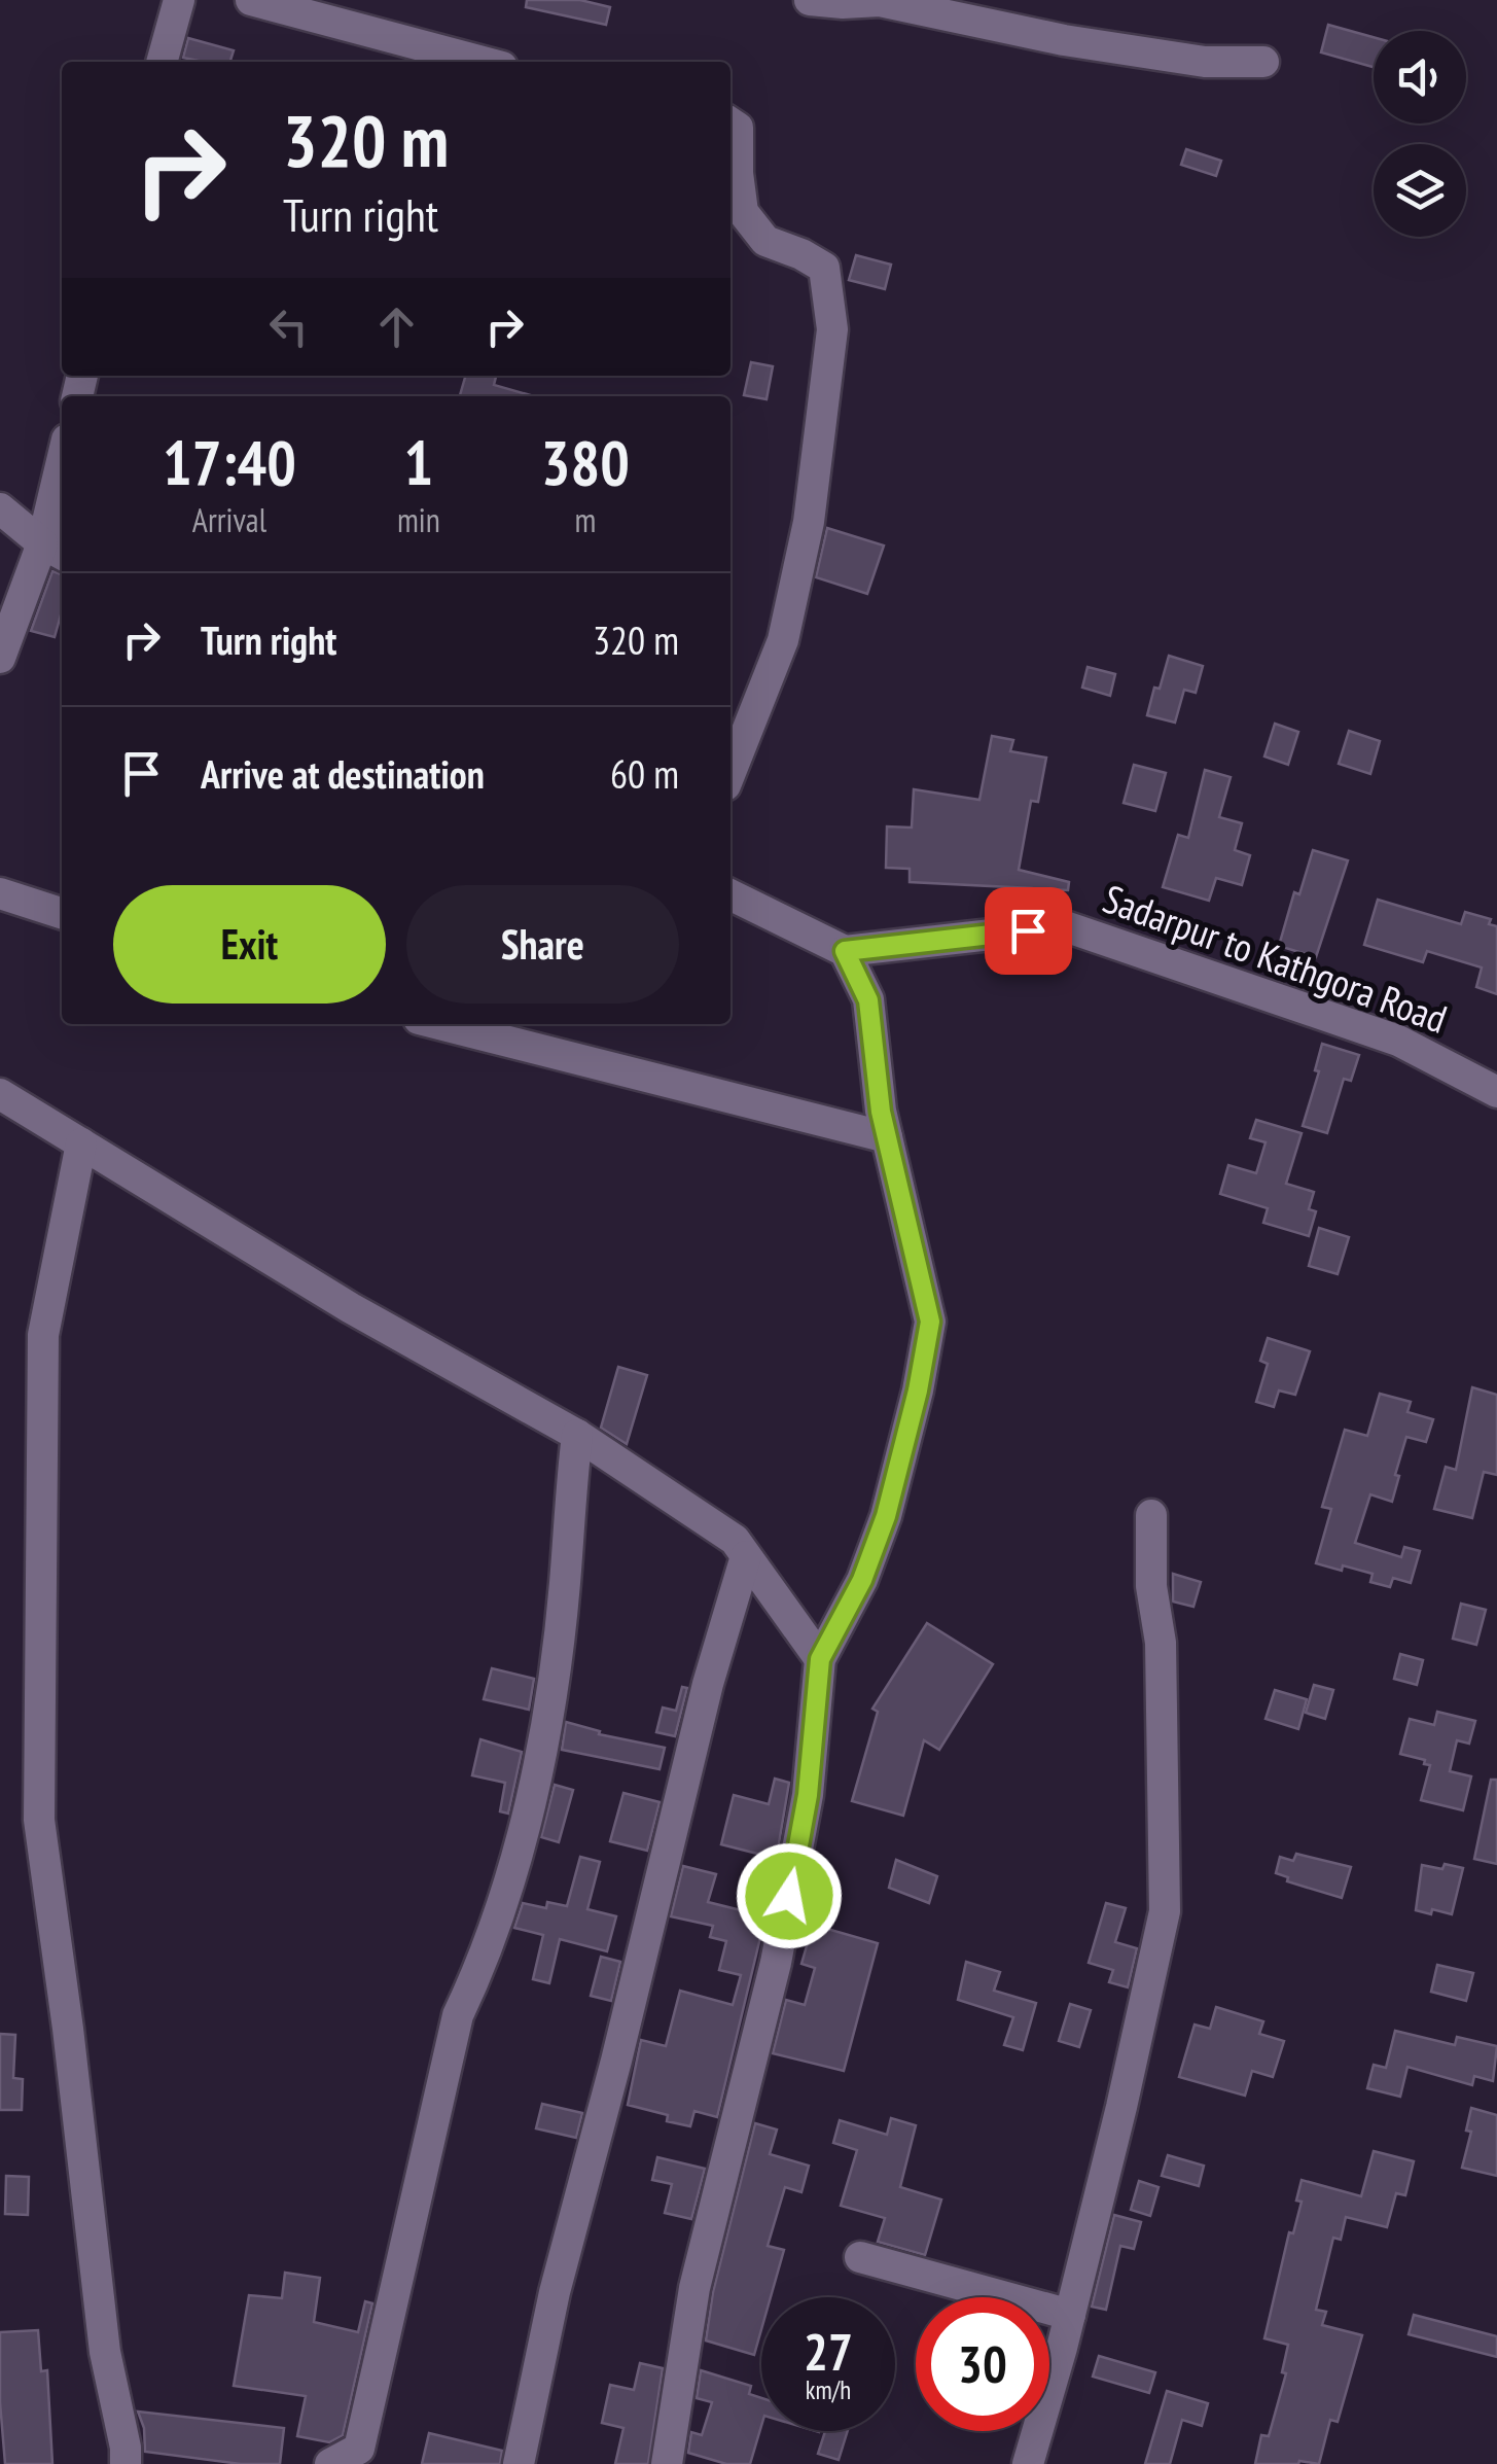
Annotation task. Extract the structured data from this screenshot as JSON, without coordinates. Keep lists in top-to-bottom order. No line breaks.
{"streets":{"street":["Sadarpur to Kathgora Road"]},"page":{"turn":["320 m","Turn right"],"eta":["17:40","Arrival","1","min","380","m"],"list":[{"name":"Turn right","value":"320 m"},{"name":"Arrive at destination","value":"60 m"}],"buttons":["Exit","Share"],"speed":"27 km/h","limit":"30"}}
